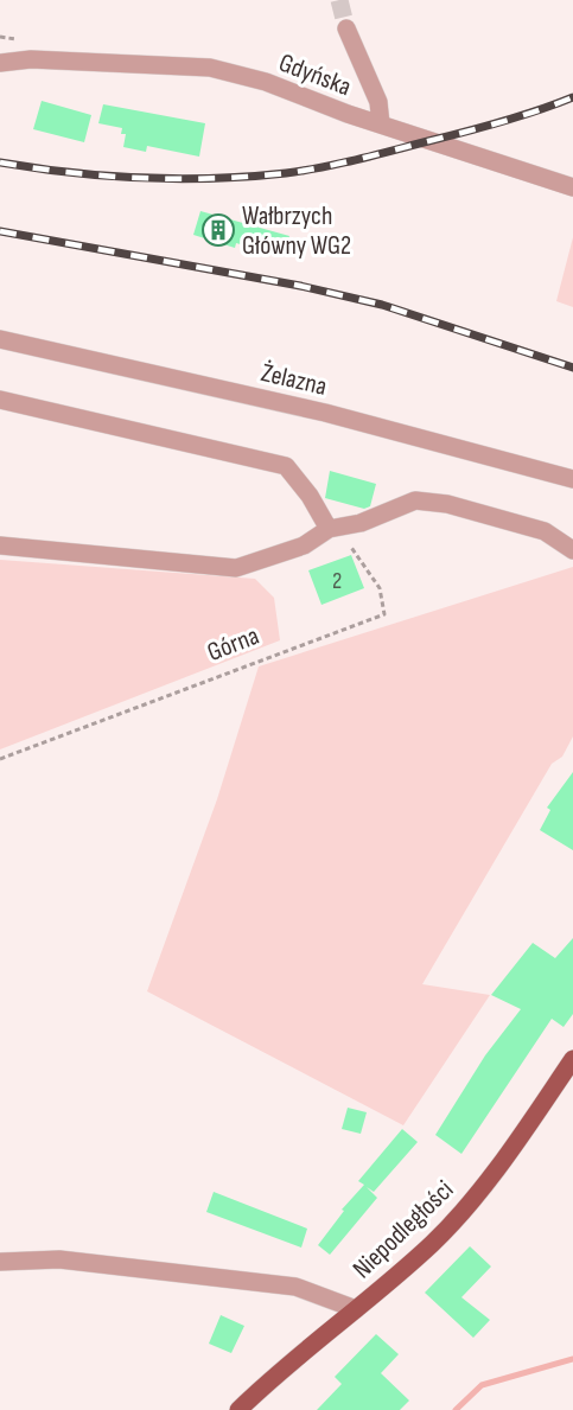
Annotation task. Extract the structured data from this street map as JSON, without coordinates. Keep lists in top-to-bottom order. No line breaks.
{"streets":{"main road":["Niepodległości"],"street":["Gdyńska","Żelazna"],"path":["Górna"]},"places":{"building":["Wałbrzych Główny WG2"]},"house_numbers":["2"]}
